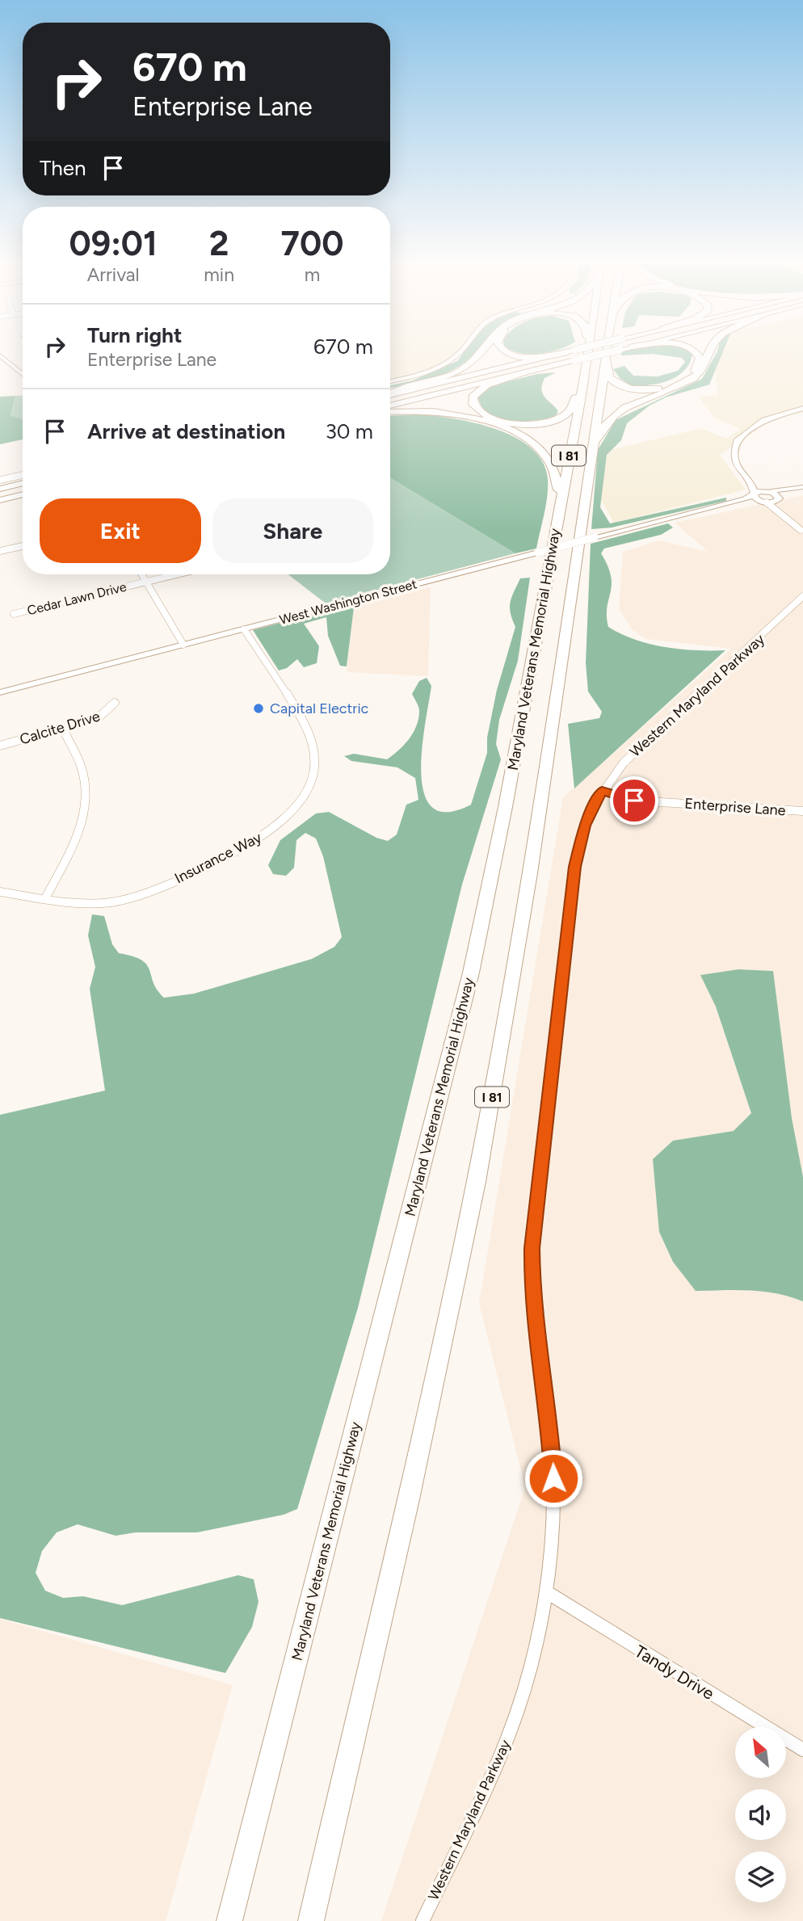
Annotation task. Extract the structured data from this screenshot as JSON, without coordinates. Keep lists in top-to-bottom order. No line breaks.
{"streets":{"highway":["I 81","Maryland Veterans Memorial Highway"],"main road":["West Washington Street"],"street":["Cedar Lawn Drive","Western Maryland Parkway","Calcite Drive","Enterprise Lane","Insurance Way","Tandy Drive"]},"crossings":[["West Washington Street","Insurance Way"],["Western Maryland Parkway","Enterprise Lane"],["Western Maryland Parkway","Tandy Drive"]],"places":["Capital Electric"],"north":"top left","page":{"turn":["670 m","Enterprise Lane"],"then":"Then","eta":["09:01","Arrival","2","min","700","m"],"list":[{"name":"Turn right","note":"Enterprise Lane","value":"670 m"},{"name":"Arrive at destination","value":"30 m"}],"buttons":["Exit","Share"]}}
